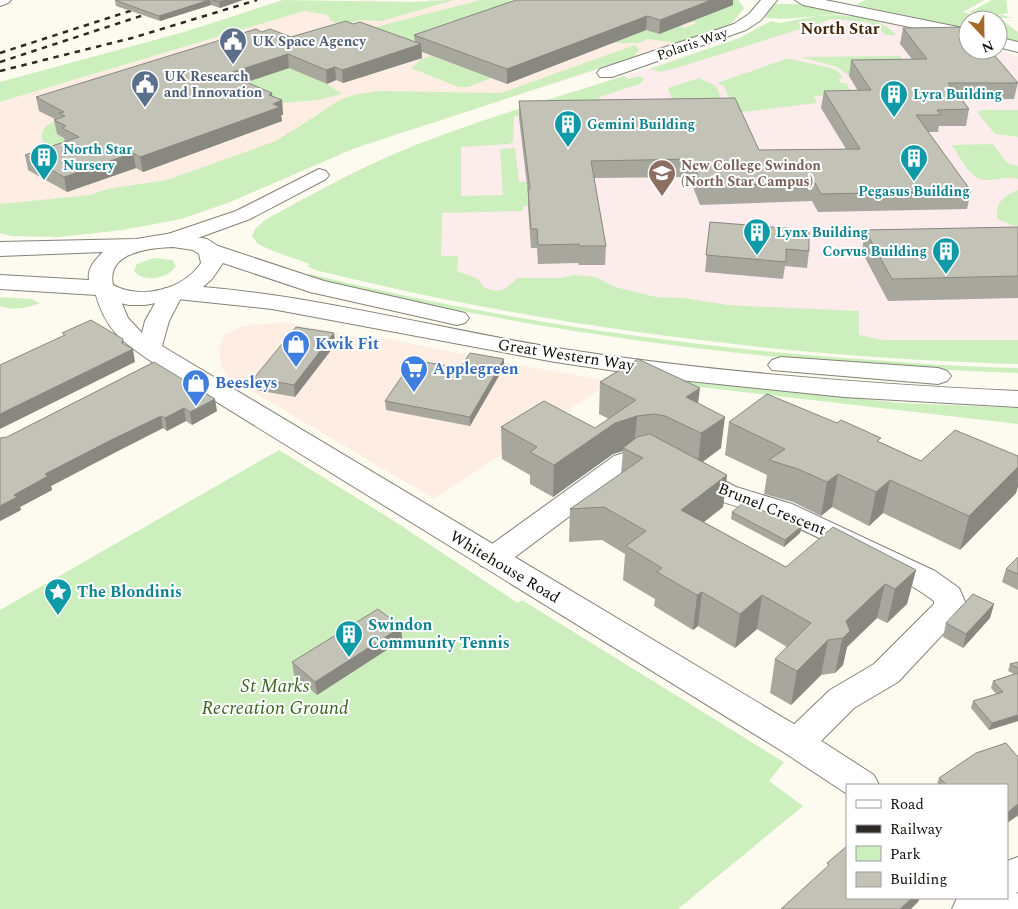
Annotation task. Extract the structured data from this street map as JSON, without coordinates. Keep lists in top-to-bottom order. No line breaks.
{"streets":{"street":["Polaris Way","Great Western Way","Brunel Crescent","Whitehouse Road"]},"crossings":[["Brunel Crescent","Whitehouse Road"]],"districts":["North Star"],"parks":["St Marks Recreation Ground"],"places":{"public building":["UK Space Agency","UK Research and Innovation"],"building":["Lyra Building","Gemini Building","North Star Nursery","Pegasus Building","Lynx Building","Corvus Building","Swindon Community Tennis"],"school or university":["New College Swindon (North Star Campus)"],"shop":["Kwik Fit","Beesleys"],"supermarket":["Applegreen"],"place":["The Blondinis"]},"legend":["Road","Railway","Park","Building"],"north":"bottom"}
